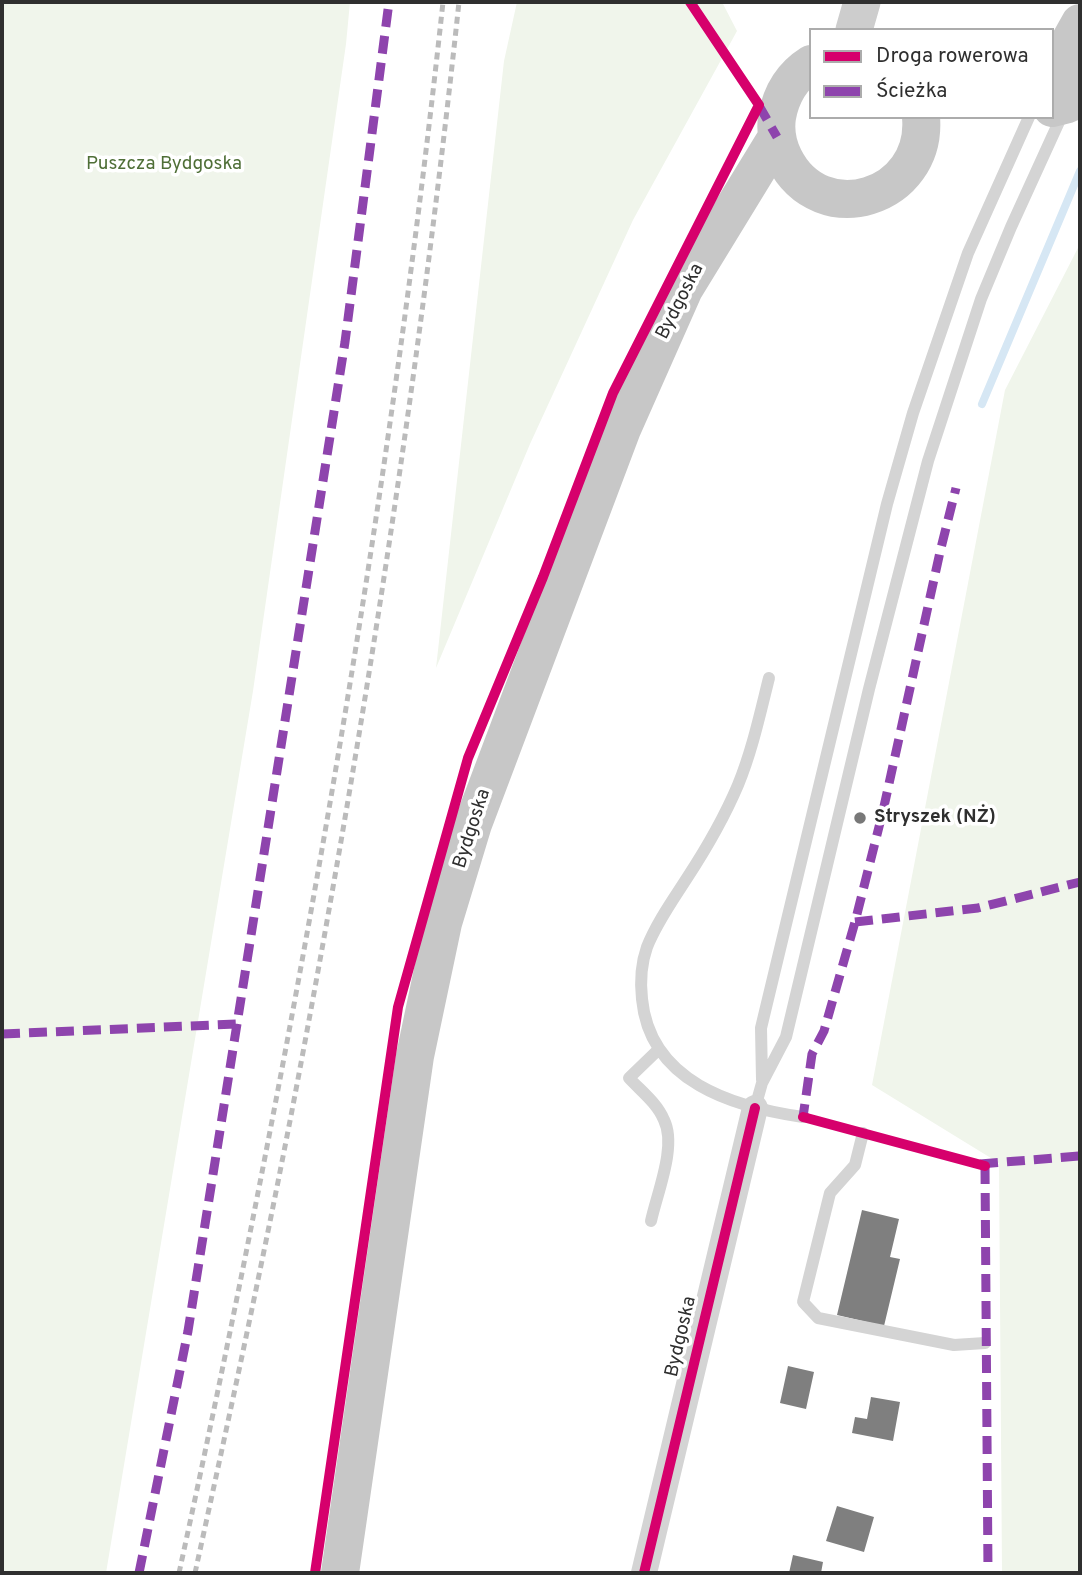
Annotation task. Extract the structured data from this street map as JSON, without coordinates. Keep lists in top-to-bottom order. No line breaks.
{"streets":{"main road":["Bydgoska"]},"parks":["Puszcza Bydgoska"],"places":["Stryszek (NŻ)"],"legend":["Droga rowerowa","Ścieżka"]}
